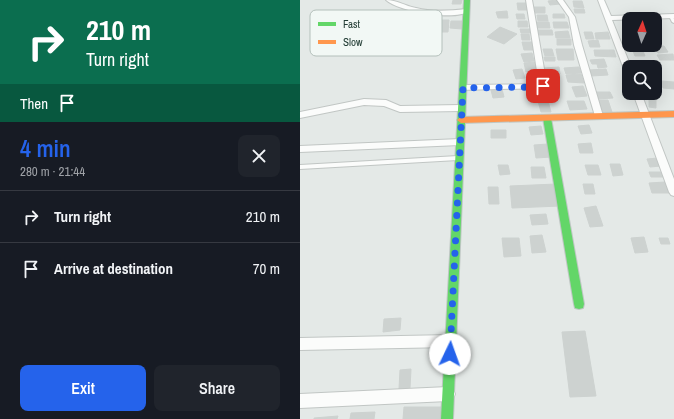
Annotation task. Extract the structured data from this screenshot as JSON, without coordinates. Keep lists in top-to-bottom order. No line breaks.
{"legend":["Fast","Slow"],"north":"top","page":{"turn":["210 m","Turn right"],"then":"Then","heading":["4 min","280 m · 21:44"],"list":[{"name":"Turn right","value":"210 m"},{"name":"Arrive at destination","value":"70 m"}],"buttons":["Exit","Share"]}}
